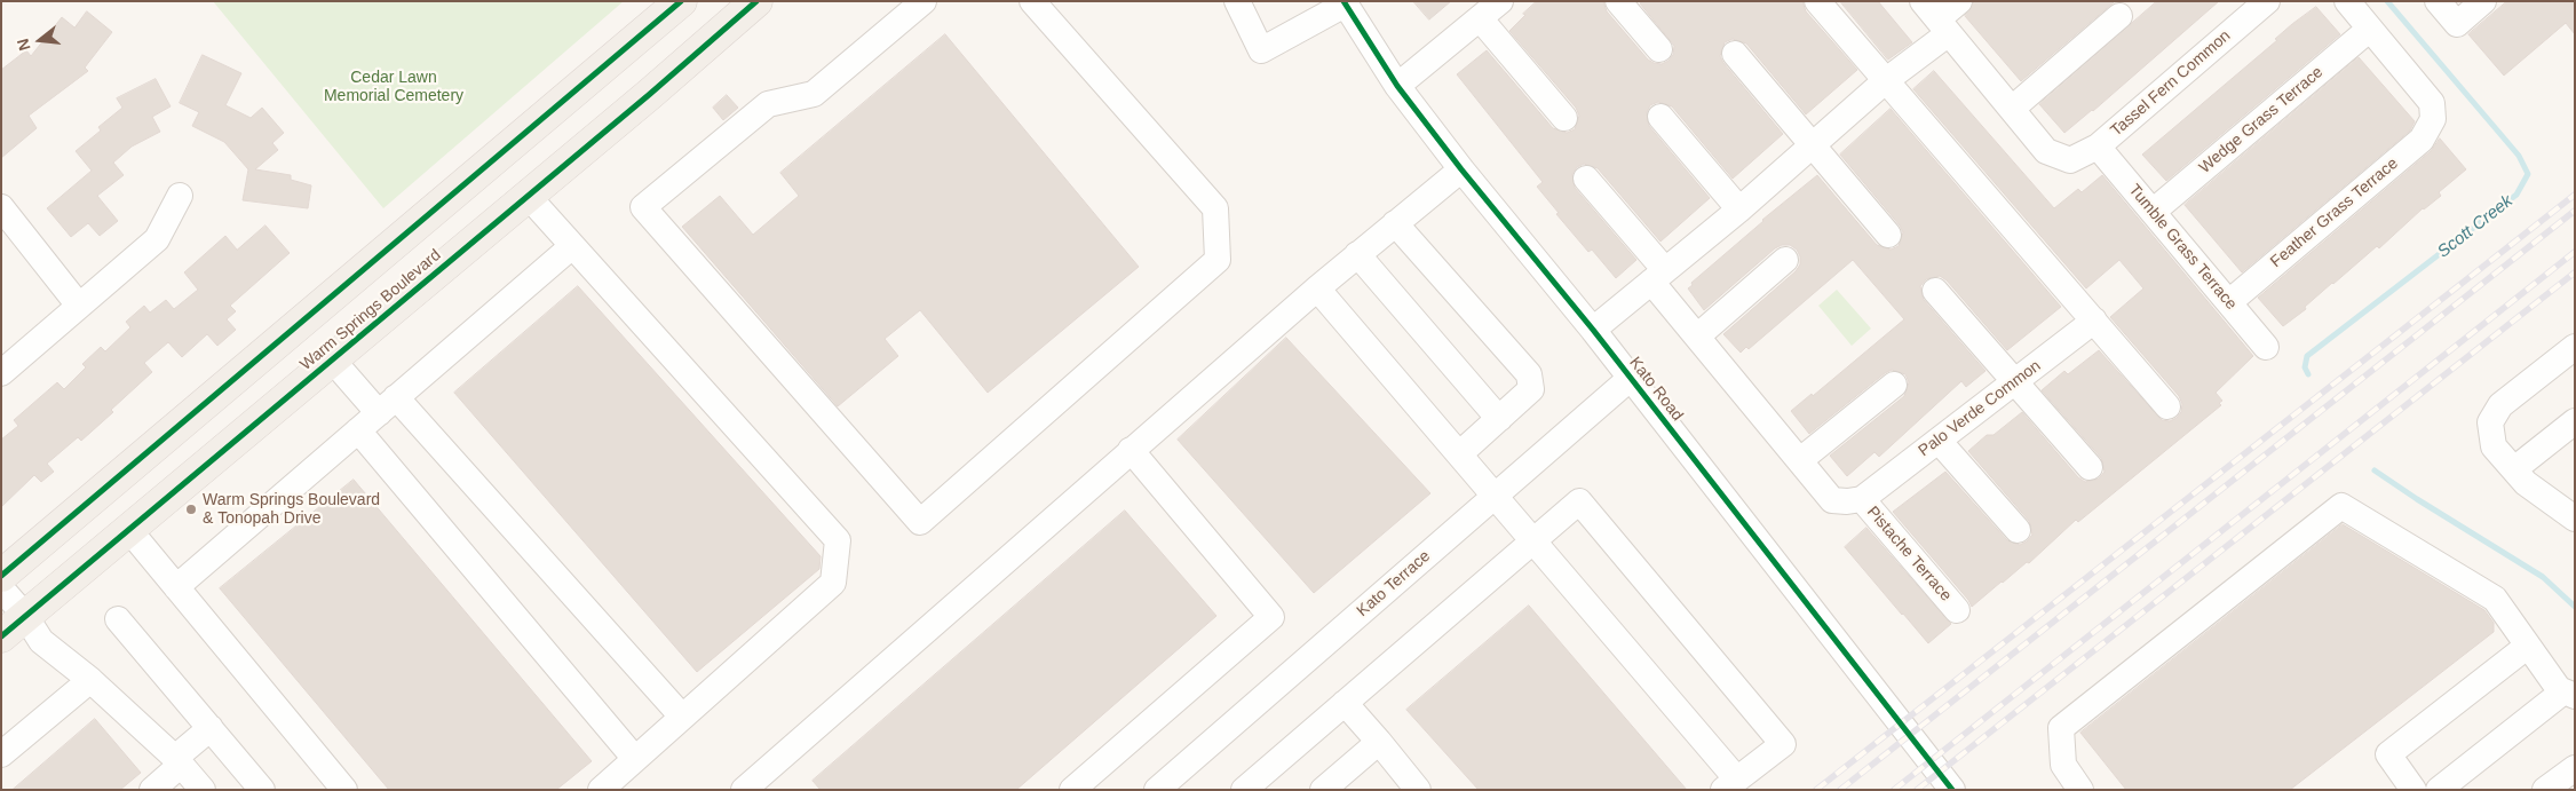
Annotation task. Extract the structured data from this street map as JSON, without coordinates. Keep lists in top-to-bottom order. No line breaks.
{"streets":{"main road":["Warm Springs Boulevard"],"street":["Tassel Fern Common","Wedge Grass Terrace","Feather Grass Terrace","Tumble Grass Terrace","Kato Road","Palo Verde Common","Pistache Terrace","Kato Terrace"]},"crossings":[["Tassel Fern Common","Tumble Grass Terrace"],["Wedge Grass Terrace","Feather Grass Terrace"],["Wedge Grass Terrace","Tumble Grass Terrace"],["Feather Grass Terrace","Tumble Grass Terrace"],["Kato Road","Kato Terrace"],["Palo Verde Common","Pistache Terrace"]],"water":["Scott Creek"],"parks":["Cedar Lawn Memorial Cemetery"],"places":["Warm Springs Boulevard & Tonopah Drive"],"north":"left"}
